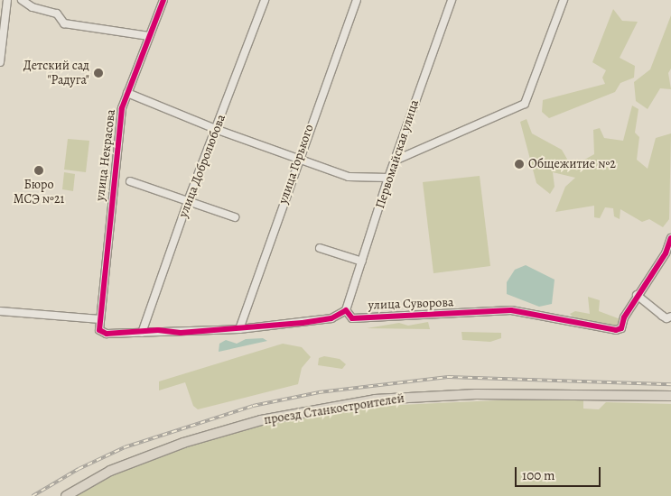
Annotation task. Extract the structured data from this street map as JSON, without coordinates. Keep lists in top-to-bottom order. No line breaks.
{"streets":{"main road":["проезд Станкостроителей"],"street":["Первомайская улица","улица Некрасова","улица Горького","улица Добролюбова","улица Суворова"]},"crossings":[["Первомайская улица","улица Суворова"]],"places":["Детский сад \"Радуга\"","Общежитие №2","Бюро МСЭ №21"],"scale_bar":"100 m"}
